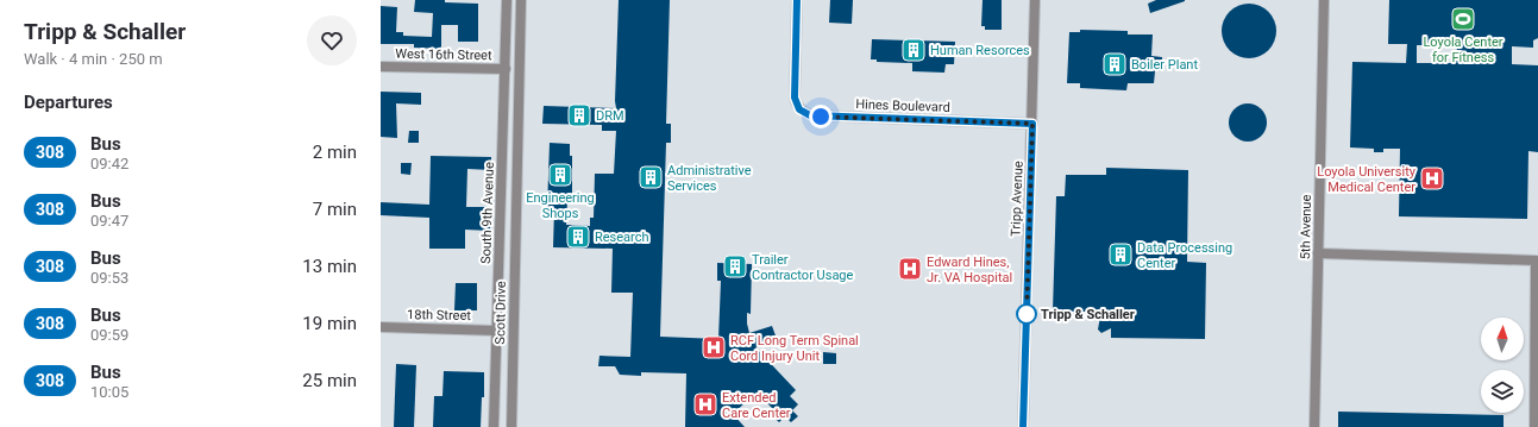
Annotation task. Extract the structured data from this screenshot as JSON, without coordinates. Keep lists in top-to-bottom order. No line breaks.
{"streets":{"street":["West 16th Street","Hines Boulevard","Tripp Avenue","South 9th Avenue","5th Avenue","Scott Drive","18th Street"]},"crossings":[["West 16th Street","South 9th Avenue"],["Hines Boulevard","Tripp Avenue"],["South 9th Avenue","18th Street"]],"places":{"sports":["Loyola Center for Fitness"],"building":["Human Resorces","Boiler Plant","DRM","Engineering Shops","Administrative Services","Research","Data Processing Center","Trailer Contractor Usage"],"hospital":["Loyola University Medical Center","Edward Hines, Jr. VA Hospital","RCF Long Term Spinal Cord Injury Unit","Extended Care Center"],"other":["Tripp & Schaller"]},"lines":["bus line 308"],"north":"top","page":{"heading":[["Tripp & Schaller","Walk · 4 min · 250 m"],"Departures"],"list":[{"mark":"308","name":"Bus","note":"09:42","value":"2 min"},{"mark":"308","name":"Bus","note":"09:47","value":"7 min"},{"mark":"308","name":"Bus","note":"09:53","value":"13 min"},{"mark":"308","name":"Bus","note":"09:59","value":"19 min"},{"mark":"308","name":"Bus","note":"10:05","value":"25 min"}]}}
